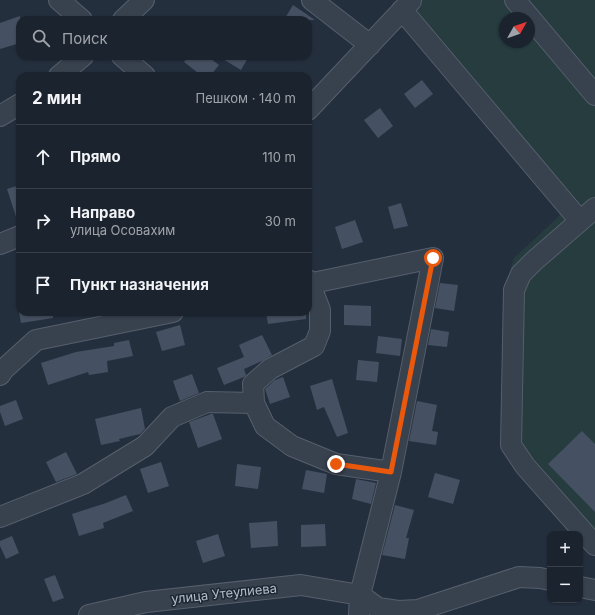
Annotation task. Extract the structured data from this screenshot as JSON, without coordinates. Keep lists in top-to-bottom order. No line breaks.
{"streets":{"street":["улица Утеулиева"]},"north":"top right","page":{"search":"Поиск","heading":["2 мин","Пешком · 140 m"],"list":[["Прямо","110 m"],["Направо","улица Осовахим","30 m"],"Пункт назначения"],"map_buttons":["+","−"]}}
